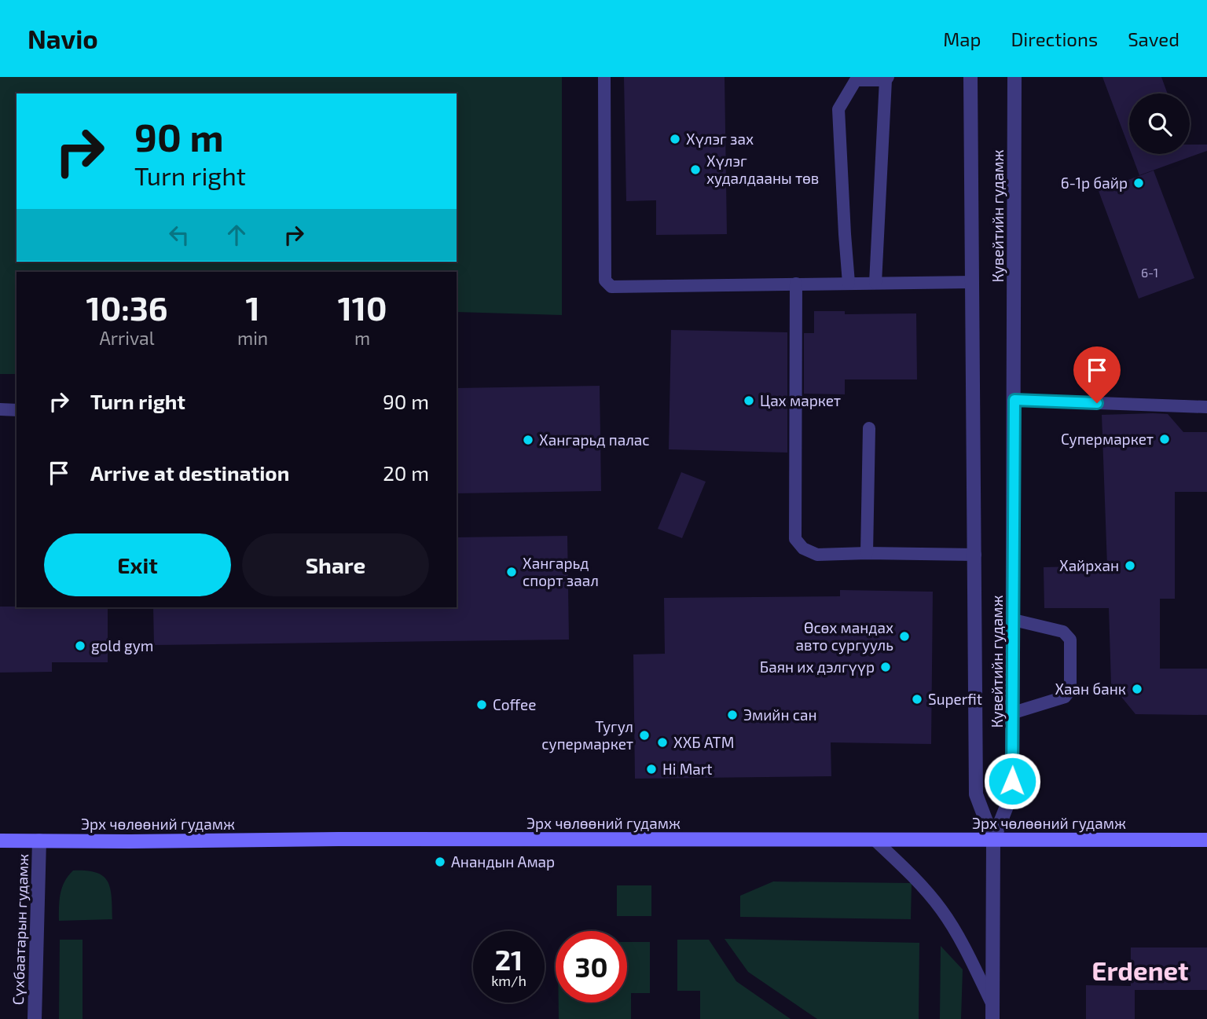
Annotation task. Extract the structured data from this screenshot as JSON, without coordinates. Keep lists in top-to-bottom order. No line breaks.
{"streets":{"main road":["Эрх чөлөөний гудамж"],"street":["Кувейтийн гудамж","Сүхбаатарын гудамж"]},"crossings":[["Кувейтийн гудамж","Эрх чөлөөний гудамж"],["Эрх чөлөөний гудамж","Сүхбаатарын гудамж"]],"districts":["Erdenet"],"places":["Хүлэг зах","Хүлэг худалдааны төв","6-1р байр","Цах маркет","Супермаркет","Хангарьд палас","Хайрхан","Хангарьд спорт заал","Өсөх мандах авто сургууль","gold gym","Баян их дэлгүүр","Хаан банк","Superfit","Coffee","Эмийн сан","Тугул супермаркет","ХХБ АТМ","Hi Mart","Анандын Амар"],"house_numbers":["6-1"],"page":{"header":"Navio","nav":["Map","Directions","Saved"],"turn":["90 m","Turn right"],"eta":["10:36","Arrival","1","min","110","m"],"list":[{"name":"Turn right","value":"90 m"},{"name":"Arrive at destination","value":"20 m"}],"buttons":["Exit","Share"],"speed":"21 km/h","limit":"30"}}
